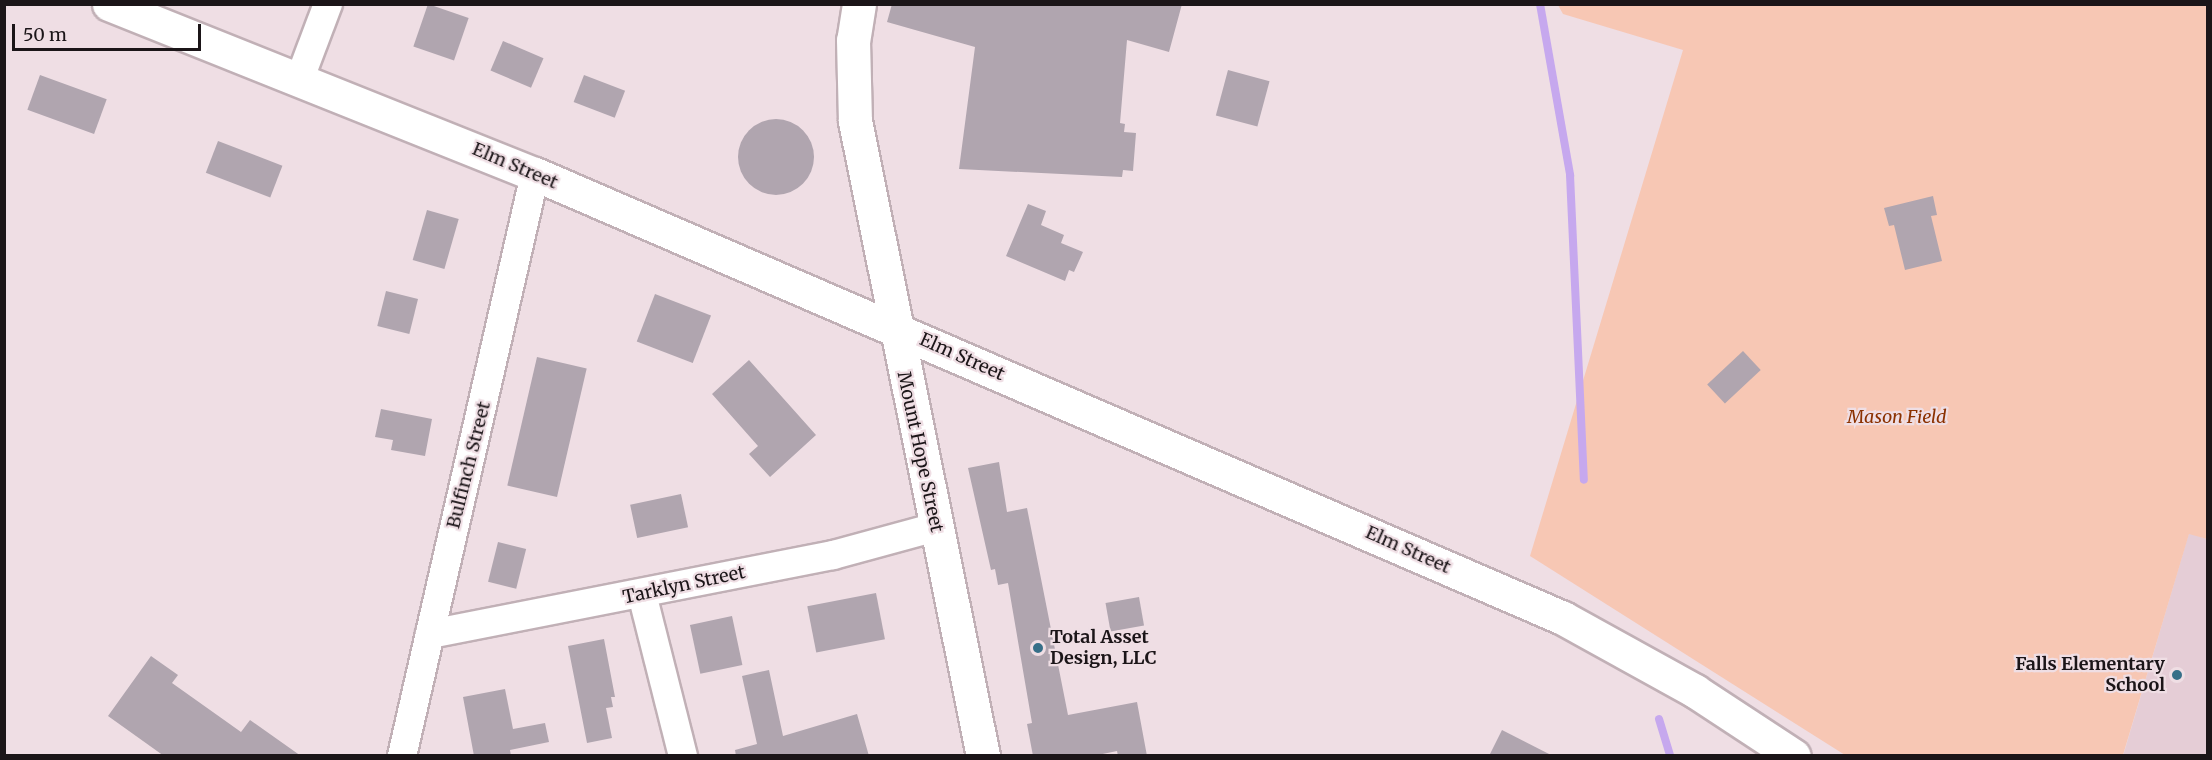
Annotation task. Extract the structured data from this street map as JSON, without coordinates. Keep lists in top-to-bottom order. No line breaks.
{"streets":{"main road":["Elm Street","Mount Hope Street"],"street":["Bulfinch Street","Tarklyn Street"]},"crossings":[["Elm Street","Mount Hope Street"],["Elm Street","Bulfinch Street"],["Mount Hope Street","Tarklyn Street"],["Bulfinch Street","Tarklyn Street"]],"parks":["Mason Field"],"places":["Total Asset Design, LLC","Falls Elementary School"],"scale_bar":"50 m"}
